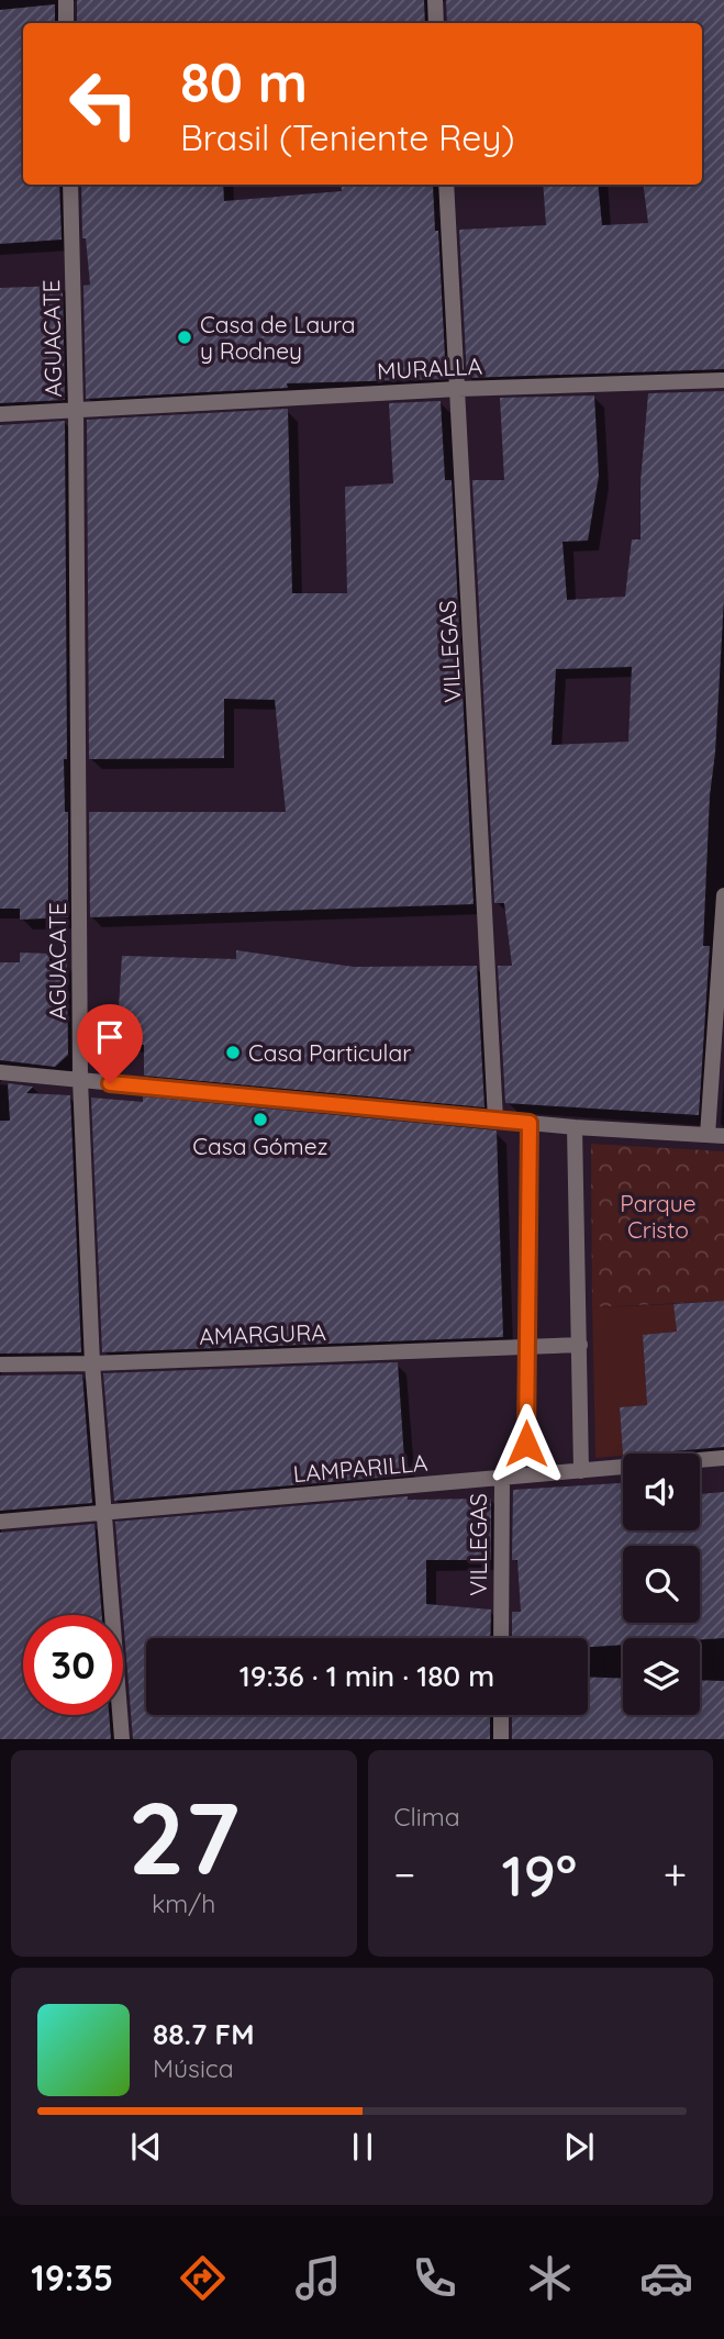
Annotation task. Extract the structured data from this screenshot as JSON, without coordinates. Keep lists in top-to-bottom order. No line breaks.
{"streets":{"street":["AGUACATE","MURALLA","VILLEGAS","AMARGURA","LAMPARILLA"]},"crossings":[["AGUACATE","MURALLA"],["AGUACATE","AMARGURA"],["AGUACATE","LAMPARILLA"],["MURALLA","VILLEGAS"],["VILLEGAS","AMARGURA"],["VILLEGAS","LAMPARILLA"]],"parks":["Parque Cristo"],"places":["Casa de Laura y Rodney","Casa Particular","Casa Gómez"],"page":{"turn":["80 m","Brasil (Teniente Rey)"],"limit":"30","trip":"19:36 · 1 min · 180 m","tile":[["27","km/h"],"Clima"],"heat":["−","19°","+"],"song":["88.7 FM","Música"],"tabs":"19:35"}}
